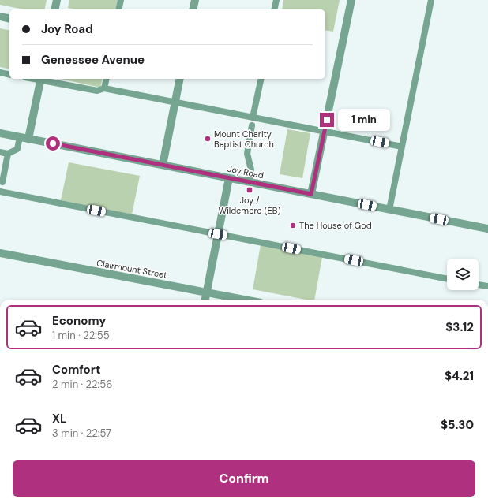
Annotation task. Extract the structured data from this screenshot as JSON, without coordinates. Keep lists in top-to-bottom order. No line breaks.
{"streets":{"street":["Joy Road","Clairmount Street"]},"places":{"other":["Mount Charity Baptist Church","The House of God"],"transit":["Joy / Wildemere (EB)"]},"page":{"banner":["Joy Road","Genessee Avenue"],"bubble":"1 min","list":[{"name":"Economy","note":"1 min · 22:55","value":"$3.12"},{"name":"Comfort","note":"2 min · 22:56","value":"$4.21"},{"name":"XL","note":"3 min · 22:57","value":"$5.30"}],"buttons":"Confirm"}}
